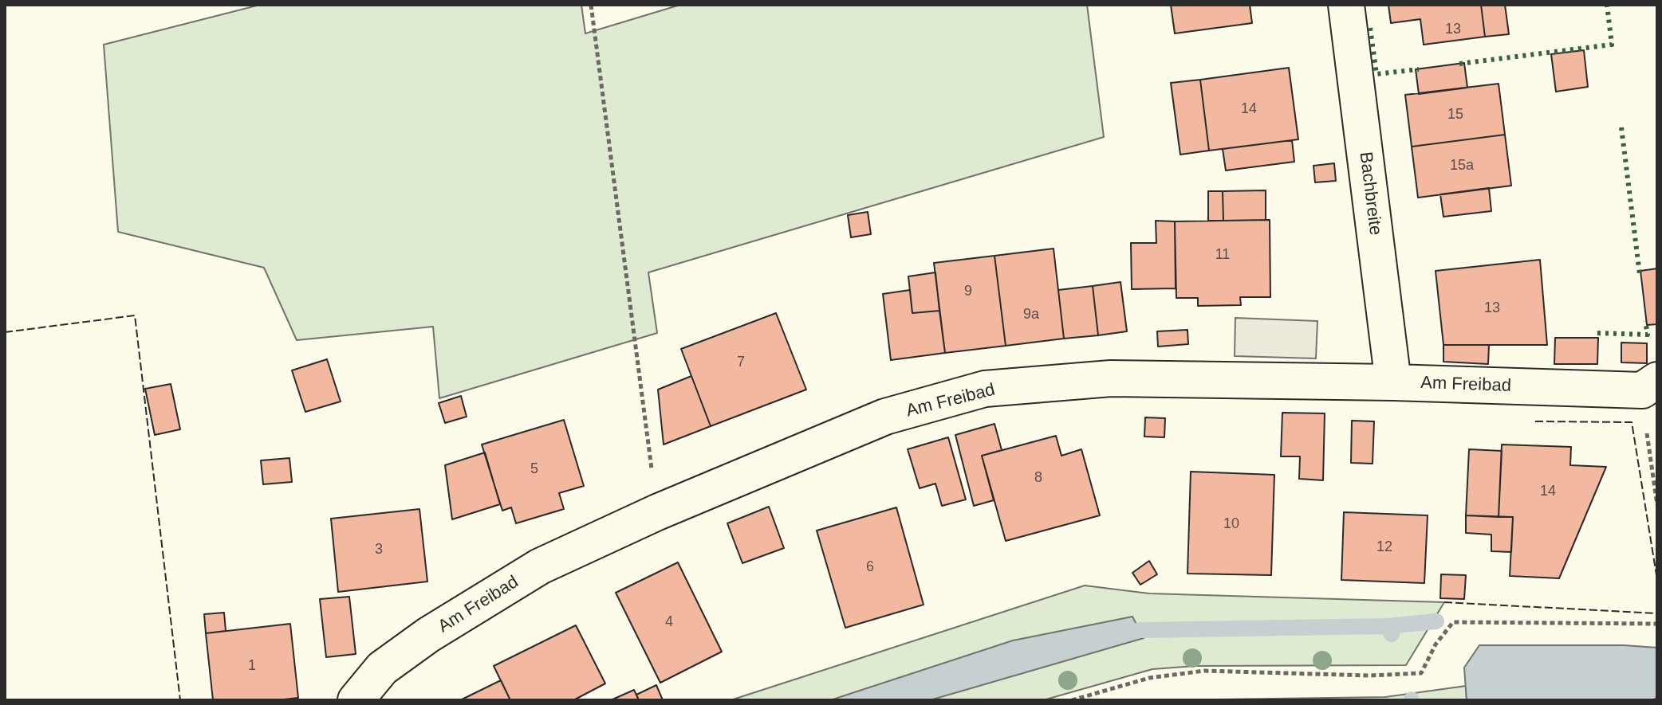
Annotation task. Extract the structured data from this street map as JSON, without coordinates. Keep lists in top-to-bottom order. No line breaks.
{"streets":{"street":["Bachbreite","Am Freibad"]},"crossings":[["Bachbreite","Am Freibad"]],"house_numbers":["13","14","15","15a","11","9","13","9a","7","5","8","14","10","12","3","6","4","1"]}
